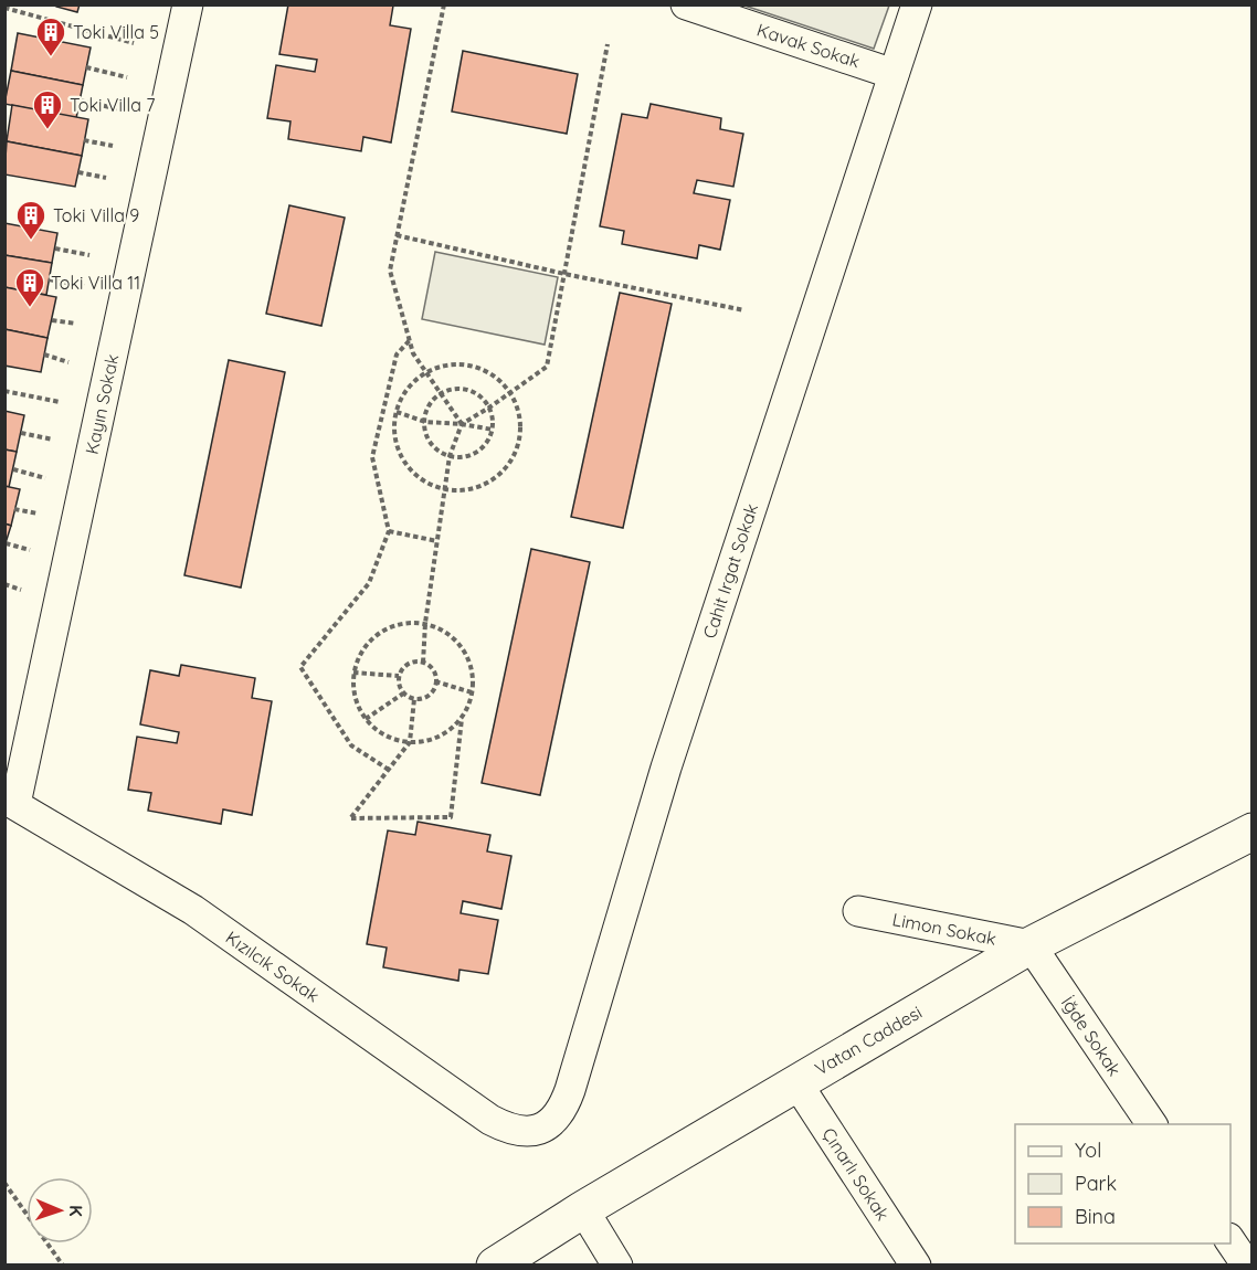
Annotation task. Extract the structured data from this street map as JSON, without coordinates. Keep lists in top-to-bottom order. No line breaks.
{"streets":{"street":["Kavak Sokak","Kayın Sokak","Cahit Irgat Sokak","Limon Sokak","Kızılcık Sokak","İğde Sokak","Vatan Caddesi","Çınarlı Sokak"]},"crossings":[["Kavak Sokak","Cahit Irgat Sokak"],["Kayın Sokak","Kızılcık Sokak"],["Cahit Irgat Sokak","Kızılcık Sokak"],["Limon Sokak","İğde Sokak"],["Limon Sokak","Vatan Caddesi"],["İğde Sokak","Vatan Caddesi"],["Vatan Caddesi","Çınarlı Sokak"]],"places":{"building":["Toki Villa 5","Toki Villa 7","Toki Villa 9","Toki Villa 11"]},"legend":["Yol","Park","Bina"],"north":"right"}
